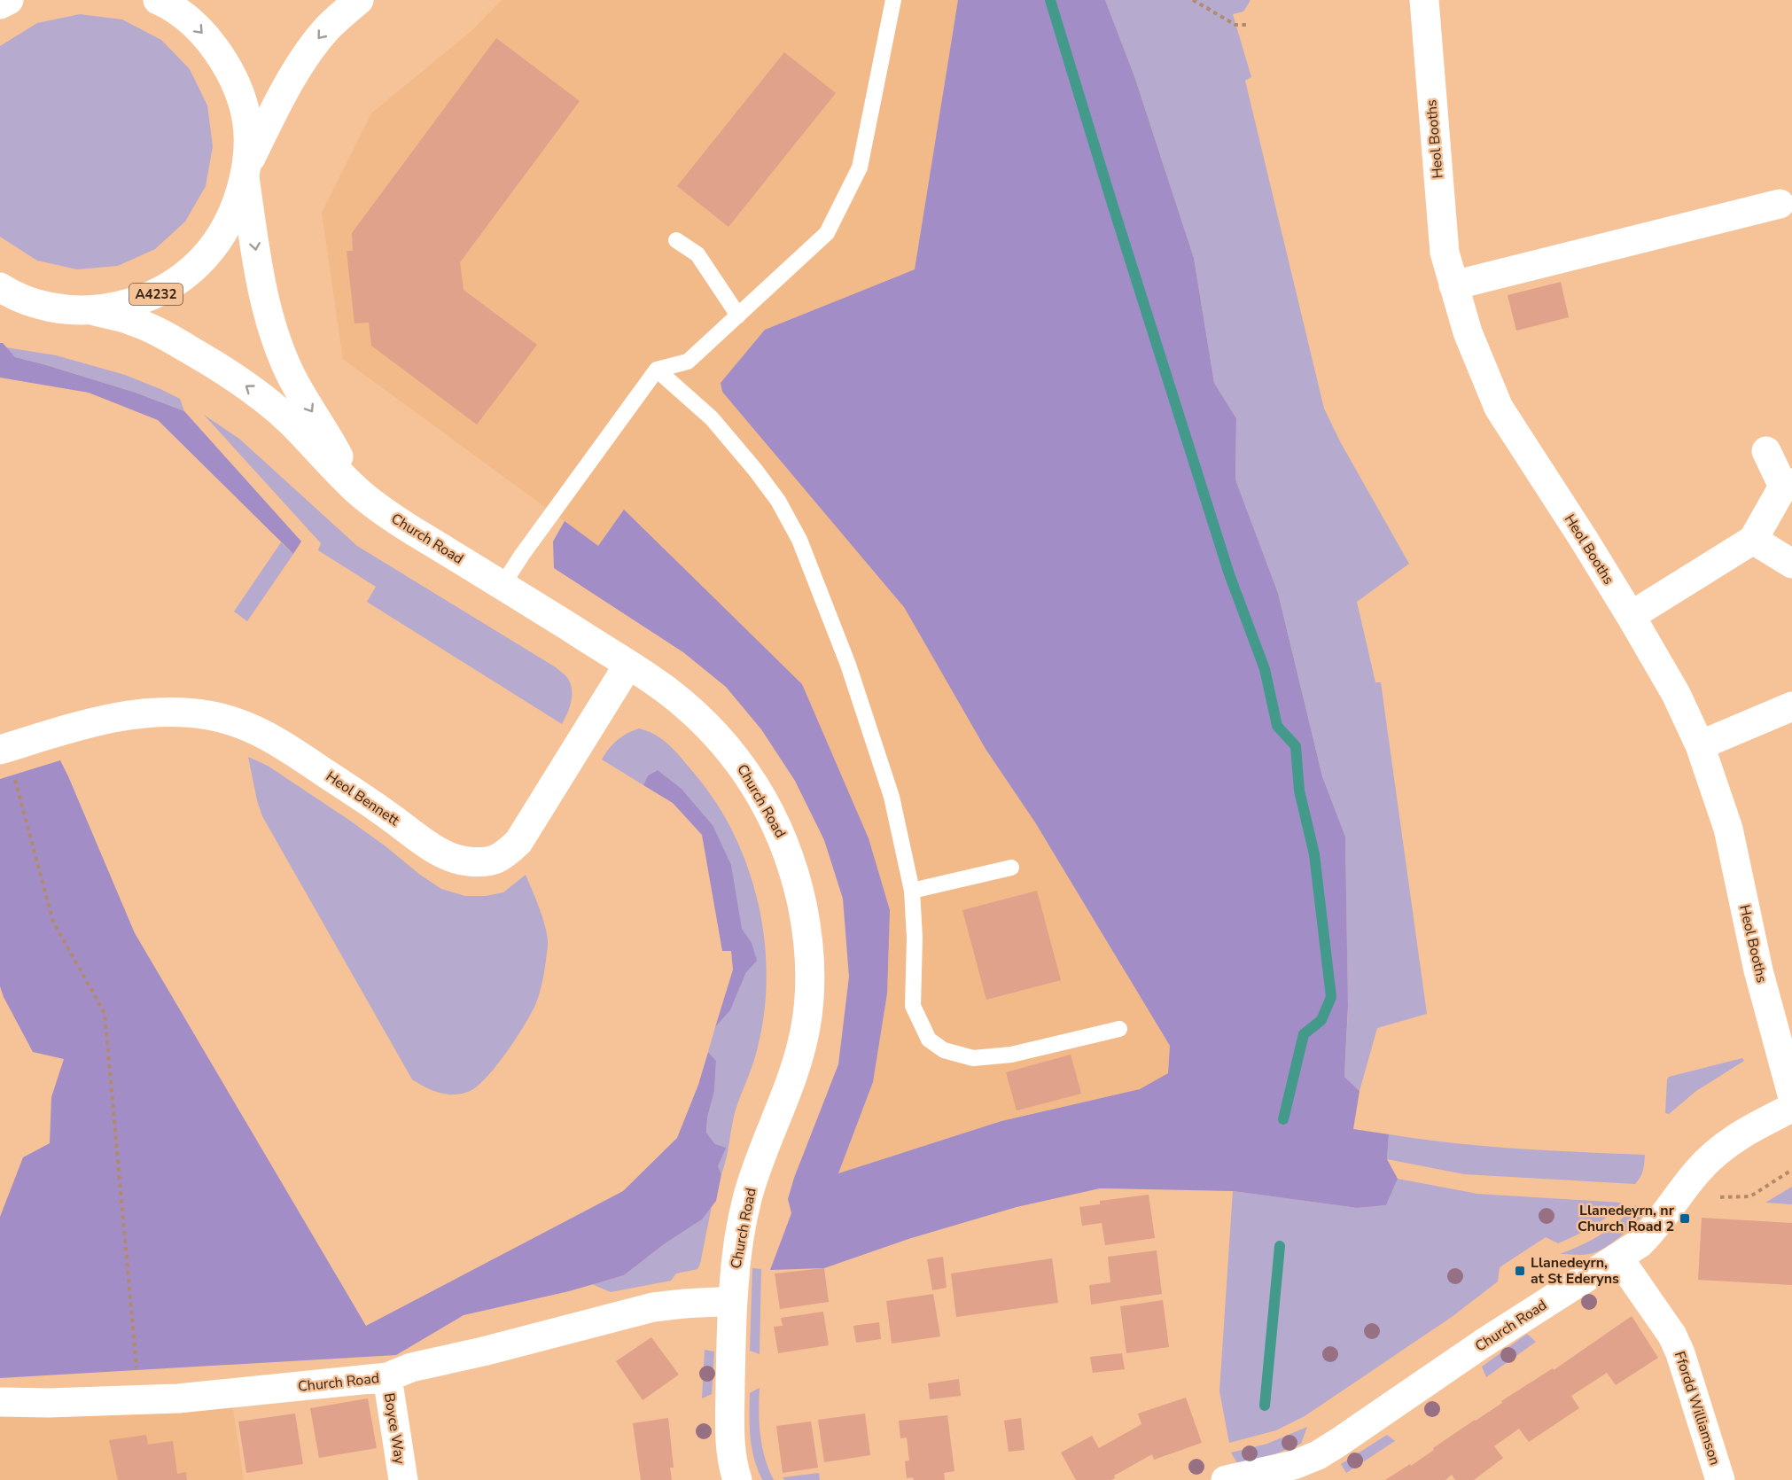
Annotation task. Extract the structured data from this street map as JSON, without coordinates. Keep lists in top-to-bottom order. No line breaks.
{"streets":{"street":["Heol Booths","A4232","Church Road","Heol Bennett","Ffordd Williamson","Boyce Way"]},"crossings":[["A4232","Church Road"],["Church Road","Heol Bennett"],["Church Road","Ffordd Williamson"],["Church Road","Boyce Way"]],"places":{"transit":["Llanedeyrn, nr Church Road 2","Llanedeyrn, at St Ederyns"]}}
